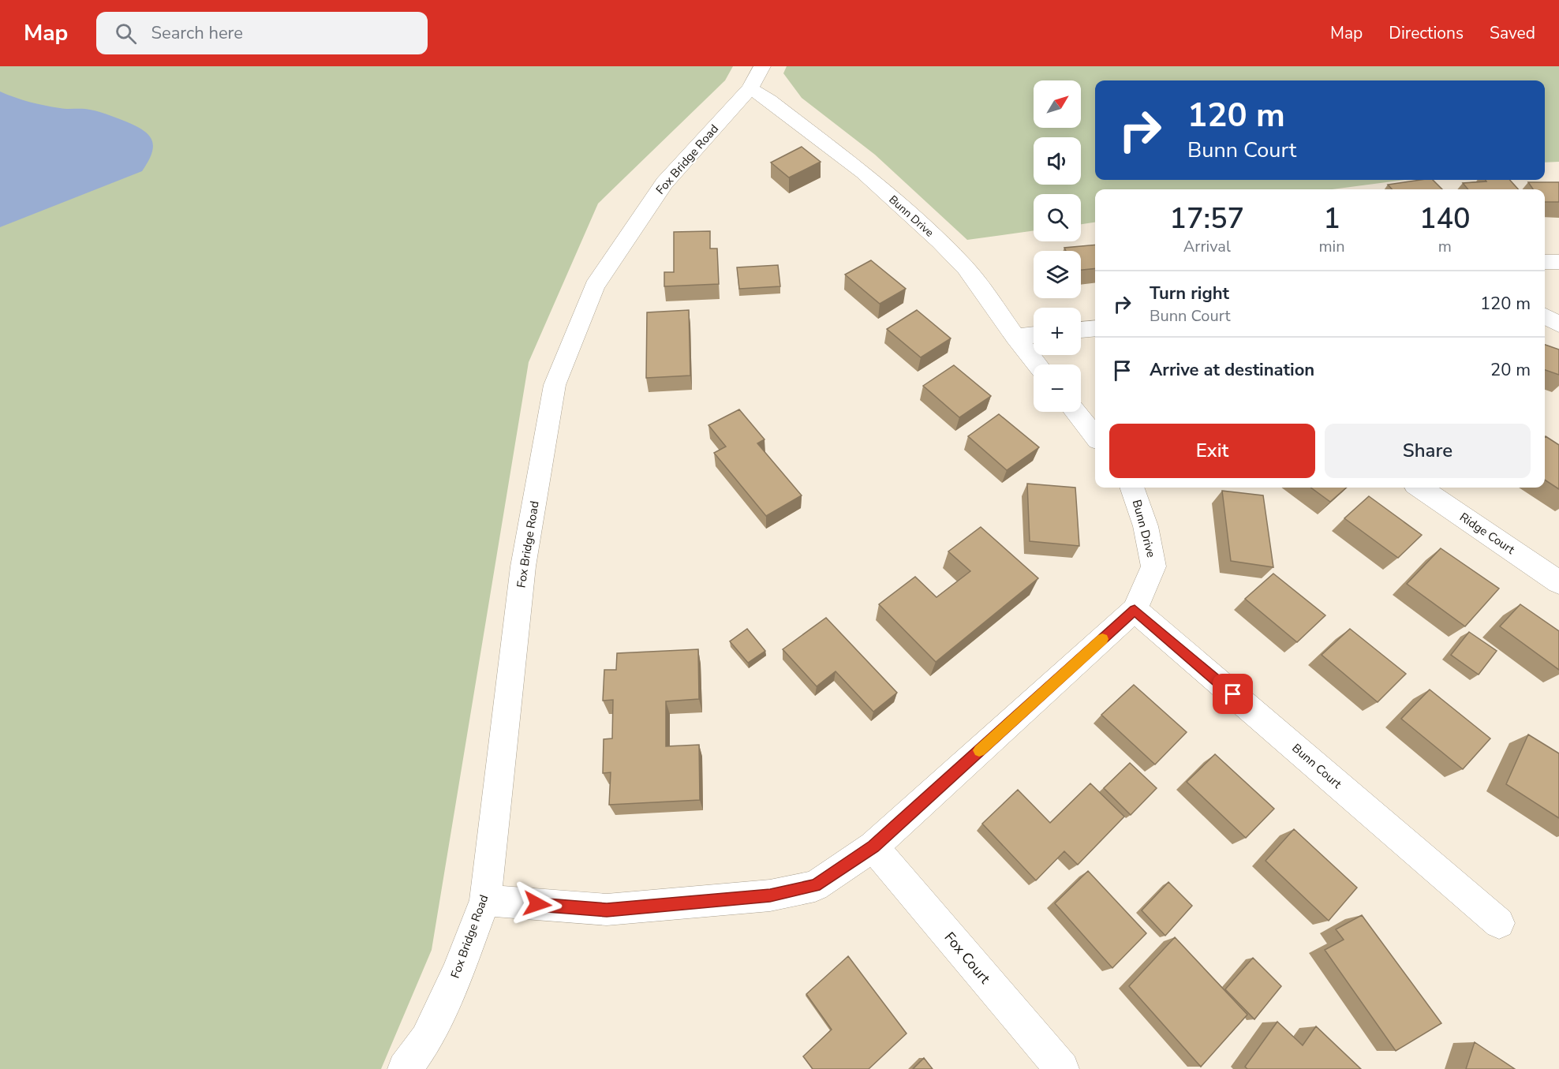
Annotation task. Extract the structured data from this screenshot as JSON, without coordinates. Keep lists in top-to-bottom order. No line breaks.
{"streets":{"street":["Fox Bridge Road","Bunn Drive","Ridge Court","Bunn Court","Fox Court"]},"crossings":[["Fox Bridge Road","Bunn Drive"],["Bunn Drive","Bunn Court"],["Bunn Drive","Fox Court"]],"north":"top right","page":{"header":"Map","search":"Search here","nav":["Map","Directions","Saved"],"map_buttons":["+","−"],"turn":["120 m","Bunn Court"],"eta":["17:57","Arrival","1","min","140","m"],"list":[{"name":"Turn right","note":"Bunn Court","value":"120 m"},{"name":"Arrive at destination","value":"20 m"}],"buttons":["Exit","Share"]}}
